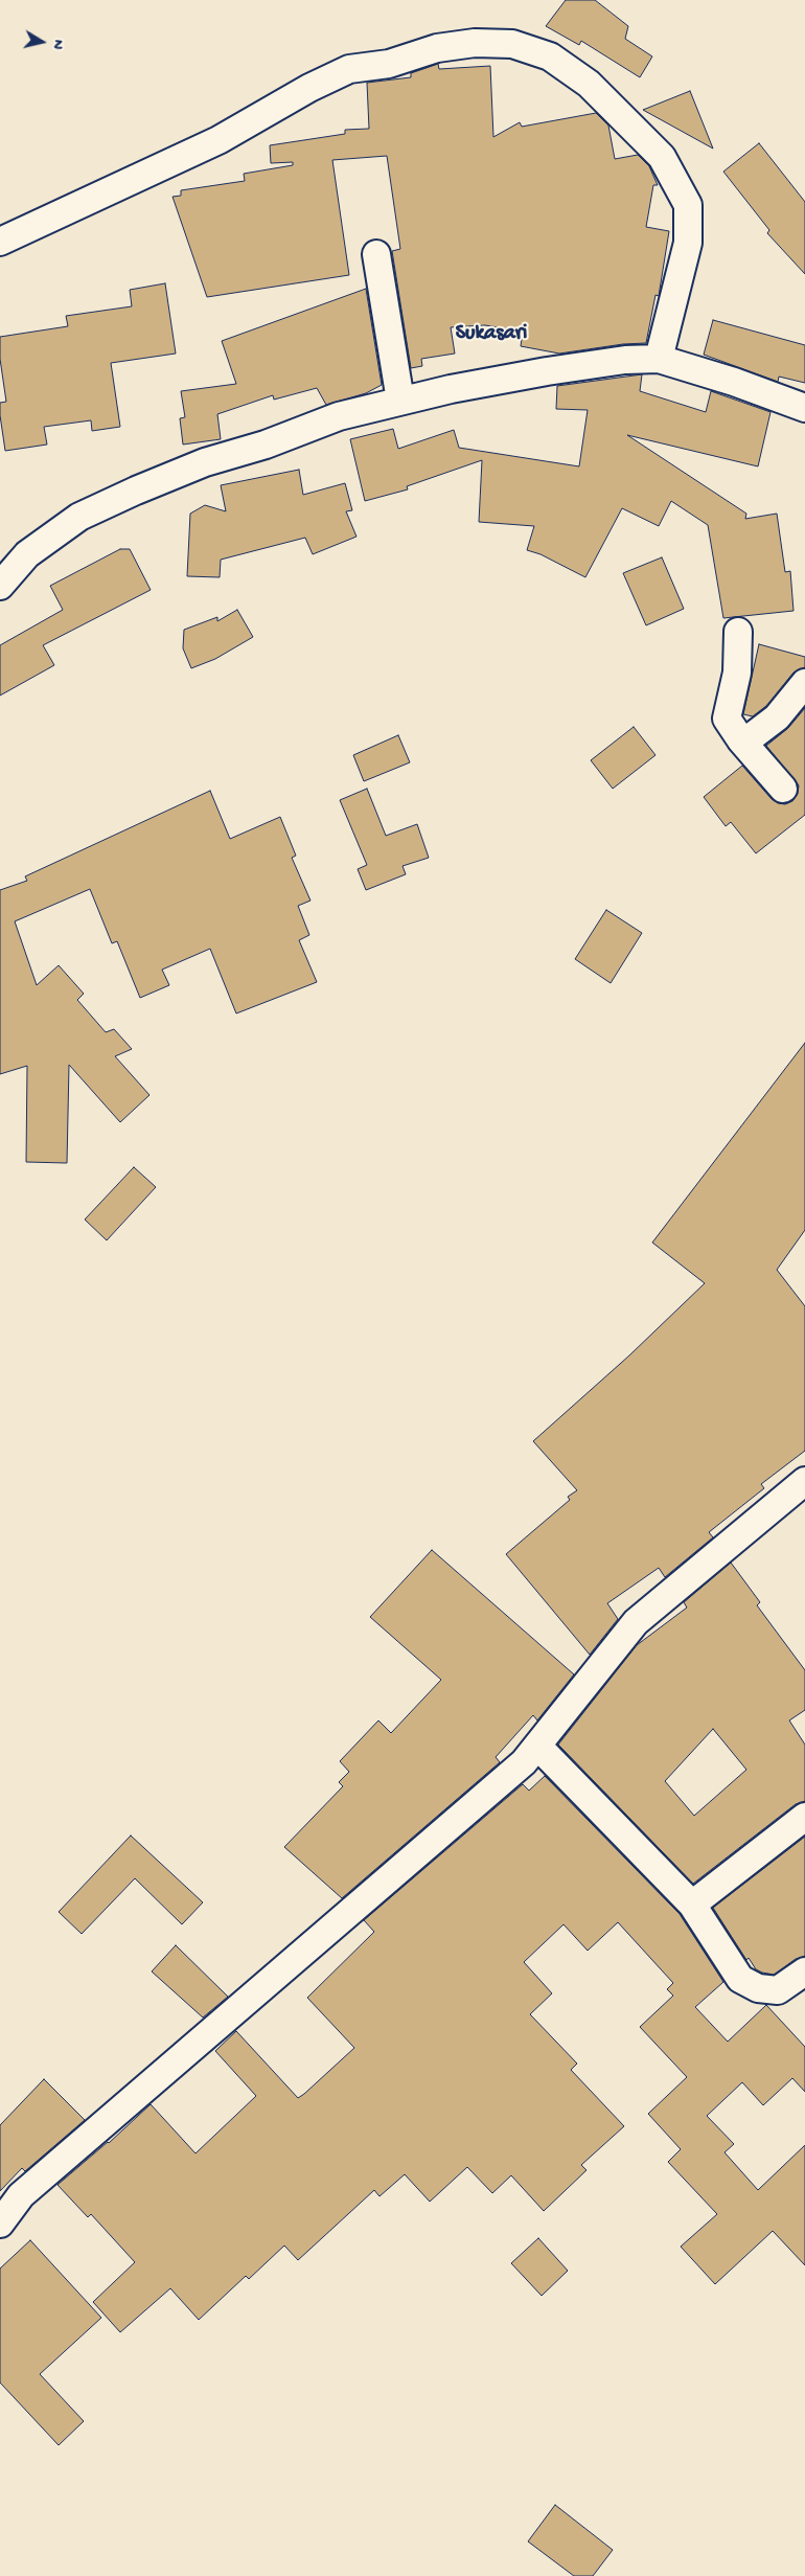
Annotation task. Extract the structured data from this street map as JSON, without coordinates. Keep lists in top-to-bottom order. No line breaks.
{"districts":["Sukasari"],"north":"right"}
